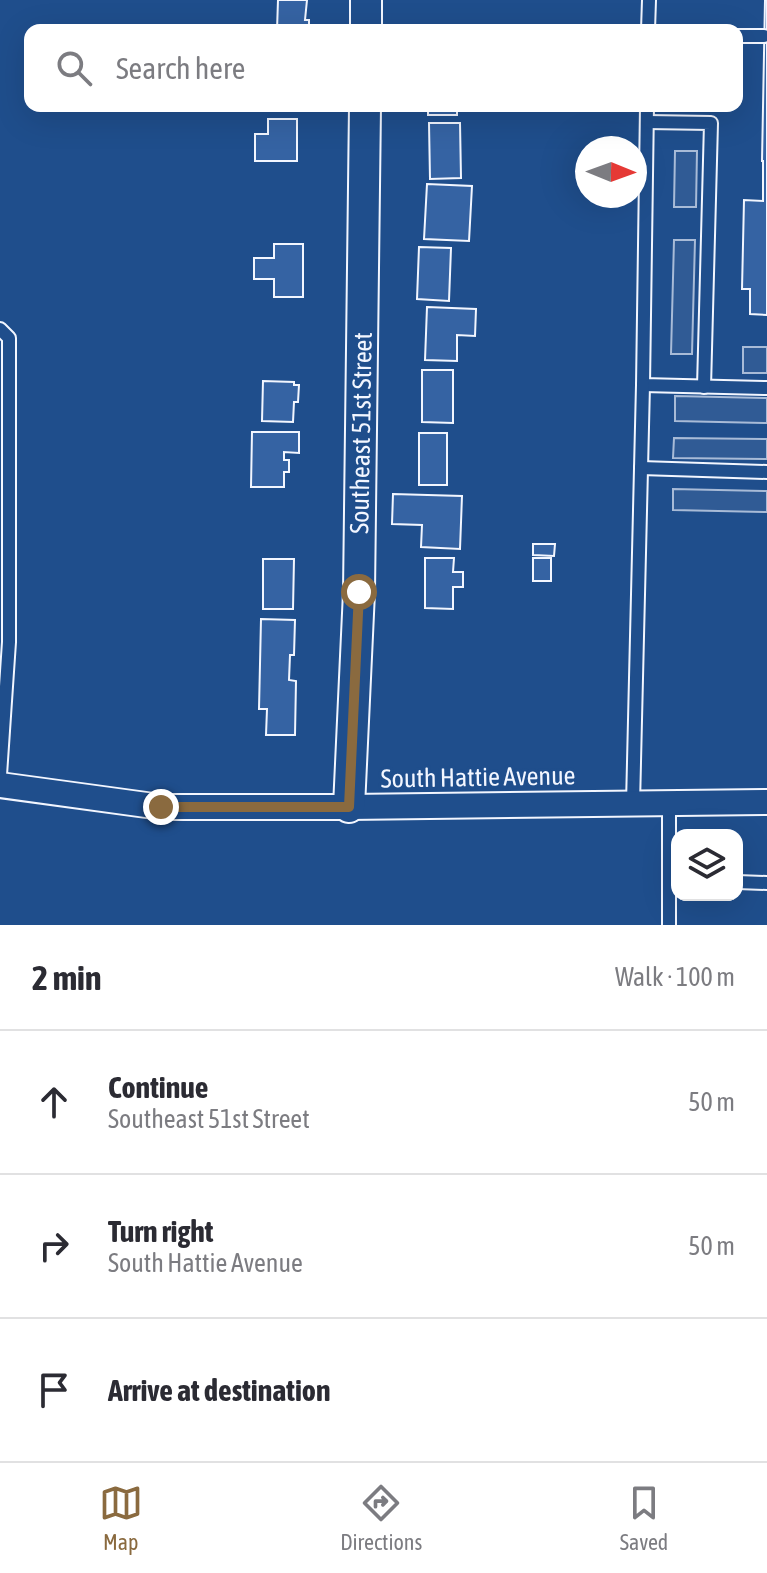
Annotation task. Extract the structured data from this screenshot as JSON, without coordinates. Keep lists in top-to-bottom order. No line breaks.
{"streets":{"street":["Southeast 51st Street","South Hattie Avenue"]},"crossings":[["Southeast 51st Street","South Hattie Avenue"]],"north":"right","page":{"search":"Search here","heading":["2 min","Walk · 100 m"],"list":[["Continue","Southeast 51st Street","50 m"],["Turn right","South Hattie Avenue","50 m"],"Arrive at destination"],"nav":["Map","Directions","Saved"]}}
